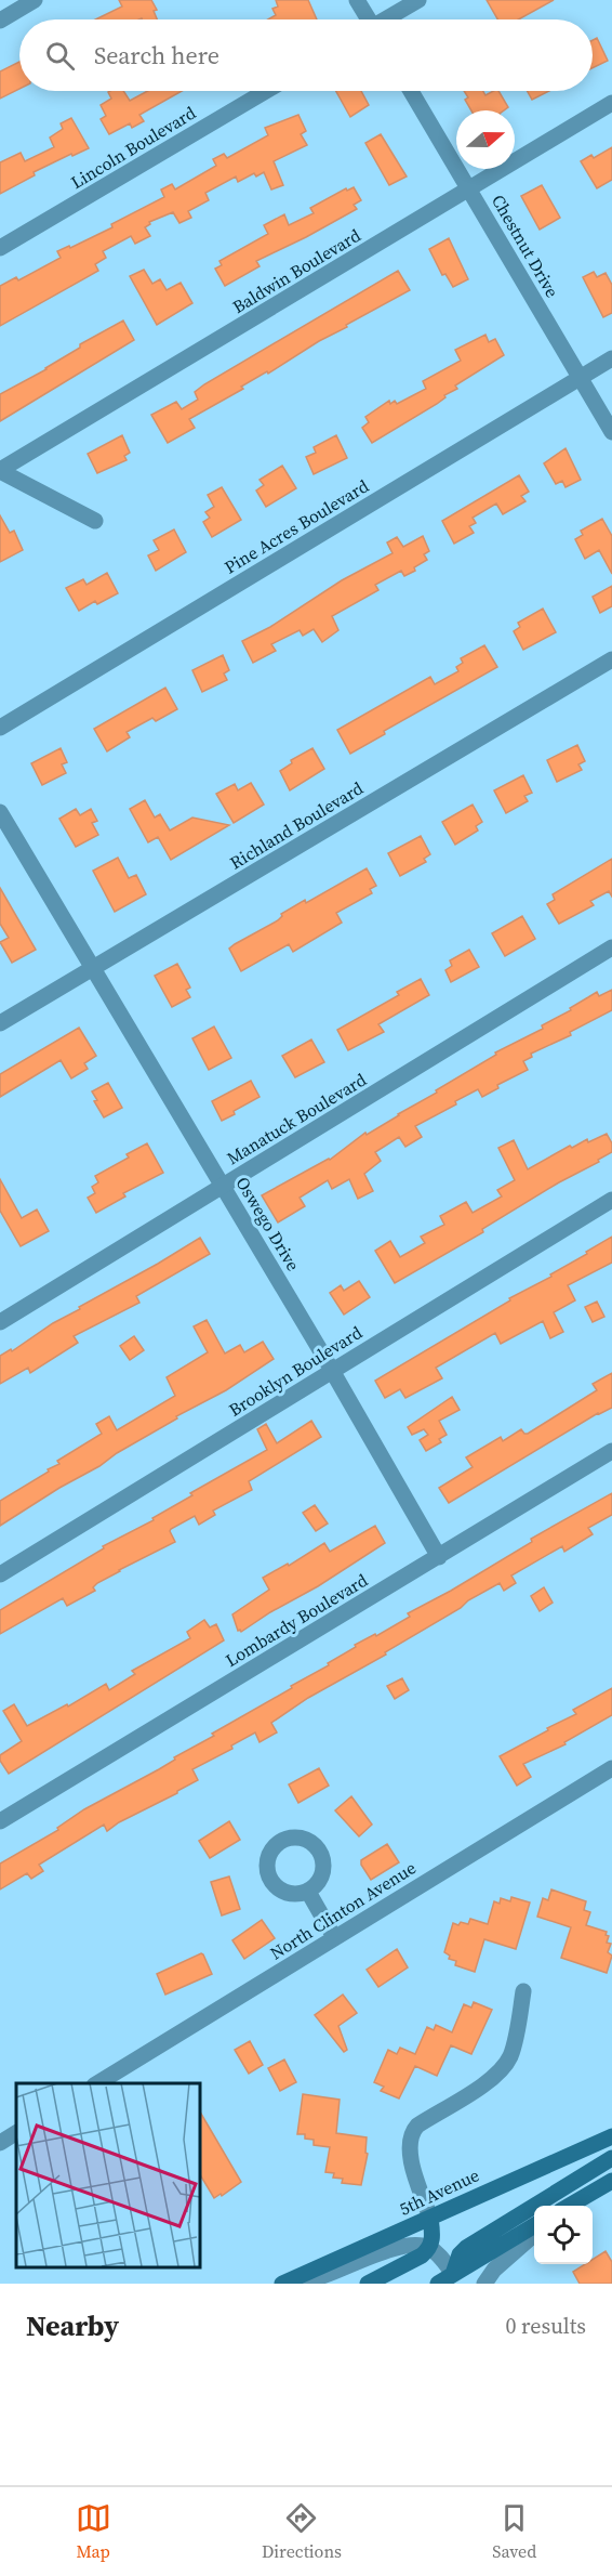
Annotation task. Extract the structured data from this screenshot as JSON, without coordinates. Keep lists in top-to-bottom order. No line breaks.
{"streets":{"main road":["5th Avenue"],"street":["Lincoln Boulevard","Chestnut Drive","Baldwin Boulevard","Pine Acres Boulevard","Richland Boulevard","Manatuck Boulevard","Oswego Drive","Brooklyn Boulevard","Lombardy Boulevard","North Clinton Avenue"]},"crossings":[["Chestnut Drive","Baldwin Boulevard"],["Chestnut Drive","Pine Acres Boulevard"],["Richland Boulevard","Oswego Drive"],["Manatuck Boulevard","Oswego Drive"],["Oswego Drive","Brooklyn Boulevard"],["Oswego Drive","Lombardy Boulevard"]],"north":"right","page":{"search":"Search here","heading":["Nearby","0 results"],"nav":["Map","Directions","Saved"]}}
